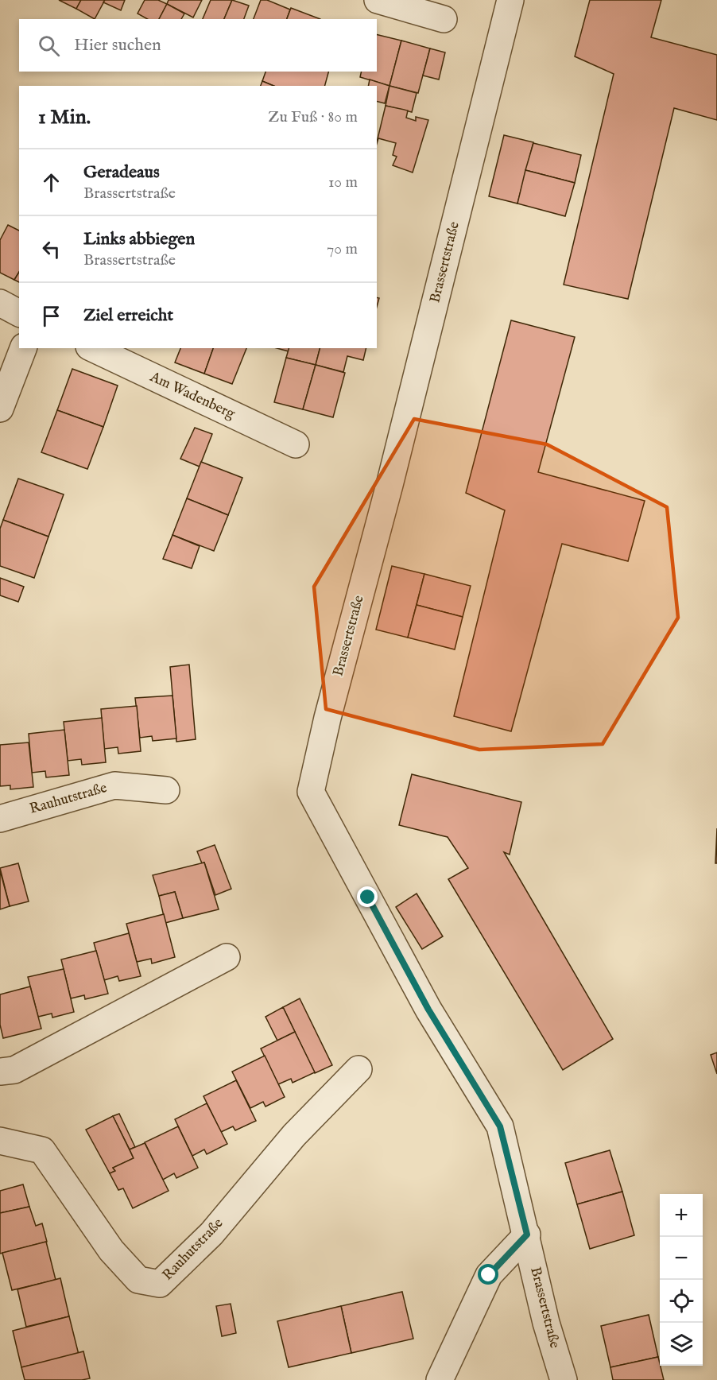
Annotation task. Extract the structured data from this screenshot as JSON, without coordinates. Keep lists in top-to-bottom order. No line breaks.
{"streets":{"street":["Brassertstraße","Am Wadenberg","Rauhutstraße"]},"page":{"search":"Hier suchen","heading":["1 Min.","Zu Fuß · 80 m"],"list":[["Geradeaus","Brassertstraße","10 m"],["Links abbiegen","Brassertstraße","70 m"],"Ziel erreicht"],"map_buttons":["+","−"]}}
